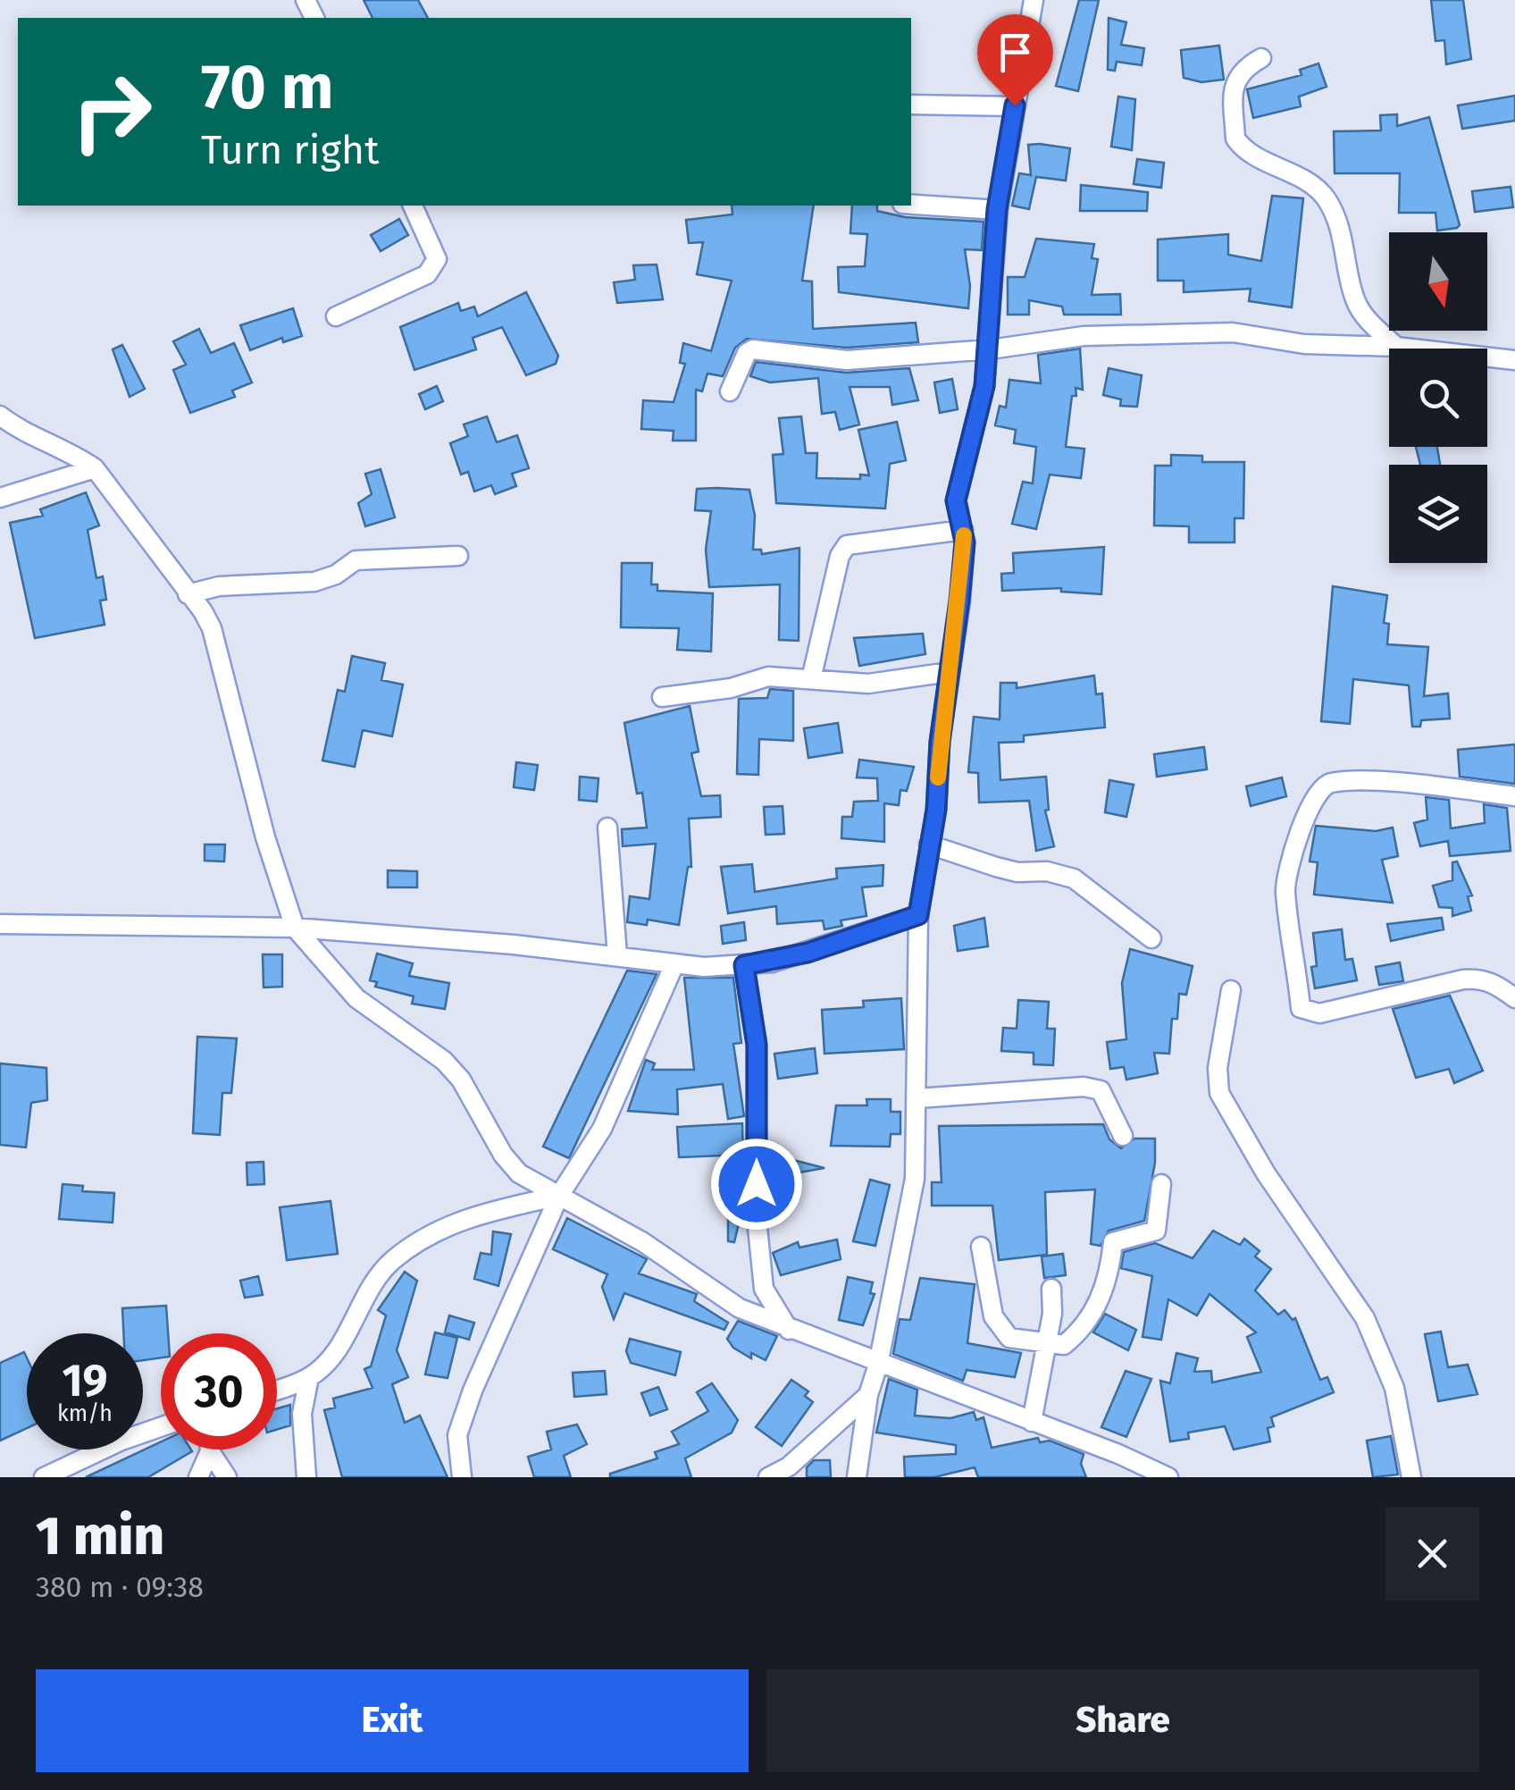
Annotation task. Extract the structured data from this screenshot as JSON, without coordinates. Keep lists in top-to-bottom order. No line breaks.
{"north":"bottom","page":{"turn":["70 m","Turn right"],"speed":"19 km/h","limit":"30","heading":["1 min","380 m · 09:38"],"buttons":["Exit","Share"]}}
